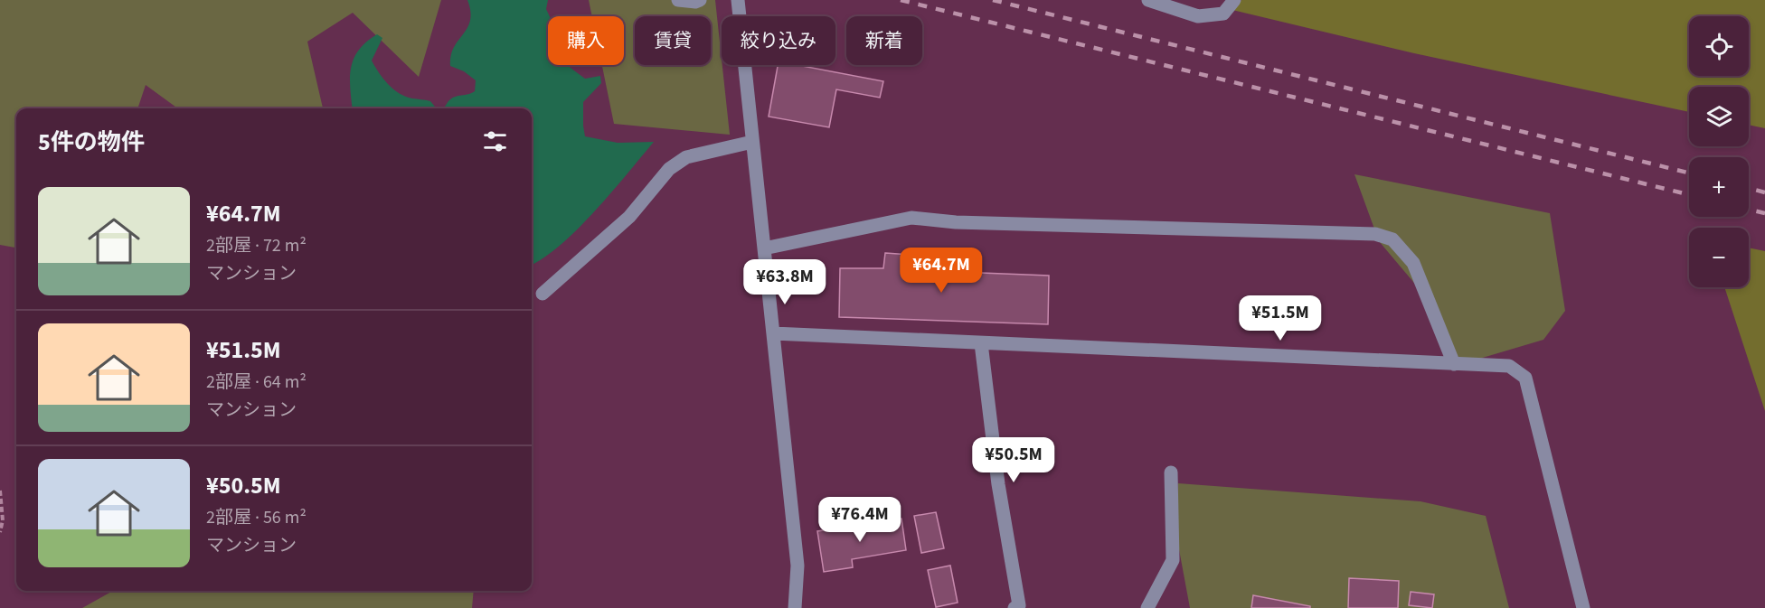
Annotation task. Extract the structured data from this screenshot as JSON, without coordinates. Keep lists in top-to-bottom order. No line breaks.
{"page":{"map_buttons":["+","−"],"chip":["購入","賃貸","絞り込み","新着"],"heading":"5件の物件","list":[{"name":"¥64.7M","note":"2部屋 · 72 m² · マンション"},{"name":"¥51.5M","note":"2部屋 · 64 m² · マンション"},{"name":"¥50.5M","note":"2部屋 · 56 m² · マンション"}],"price":["¥64.7M","¥63.8M","¥51.5M","¥50.5M","¥76.4M"]}}
